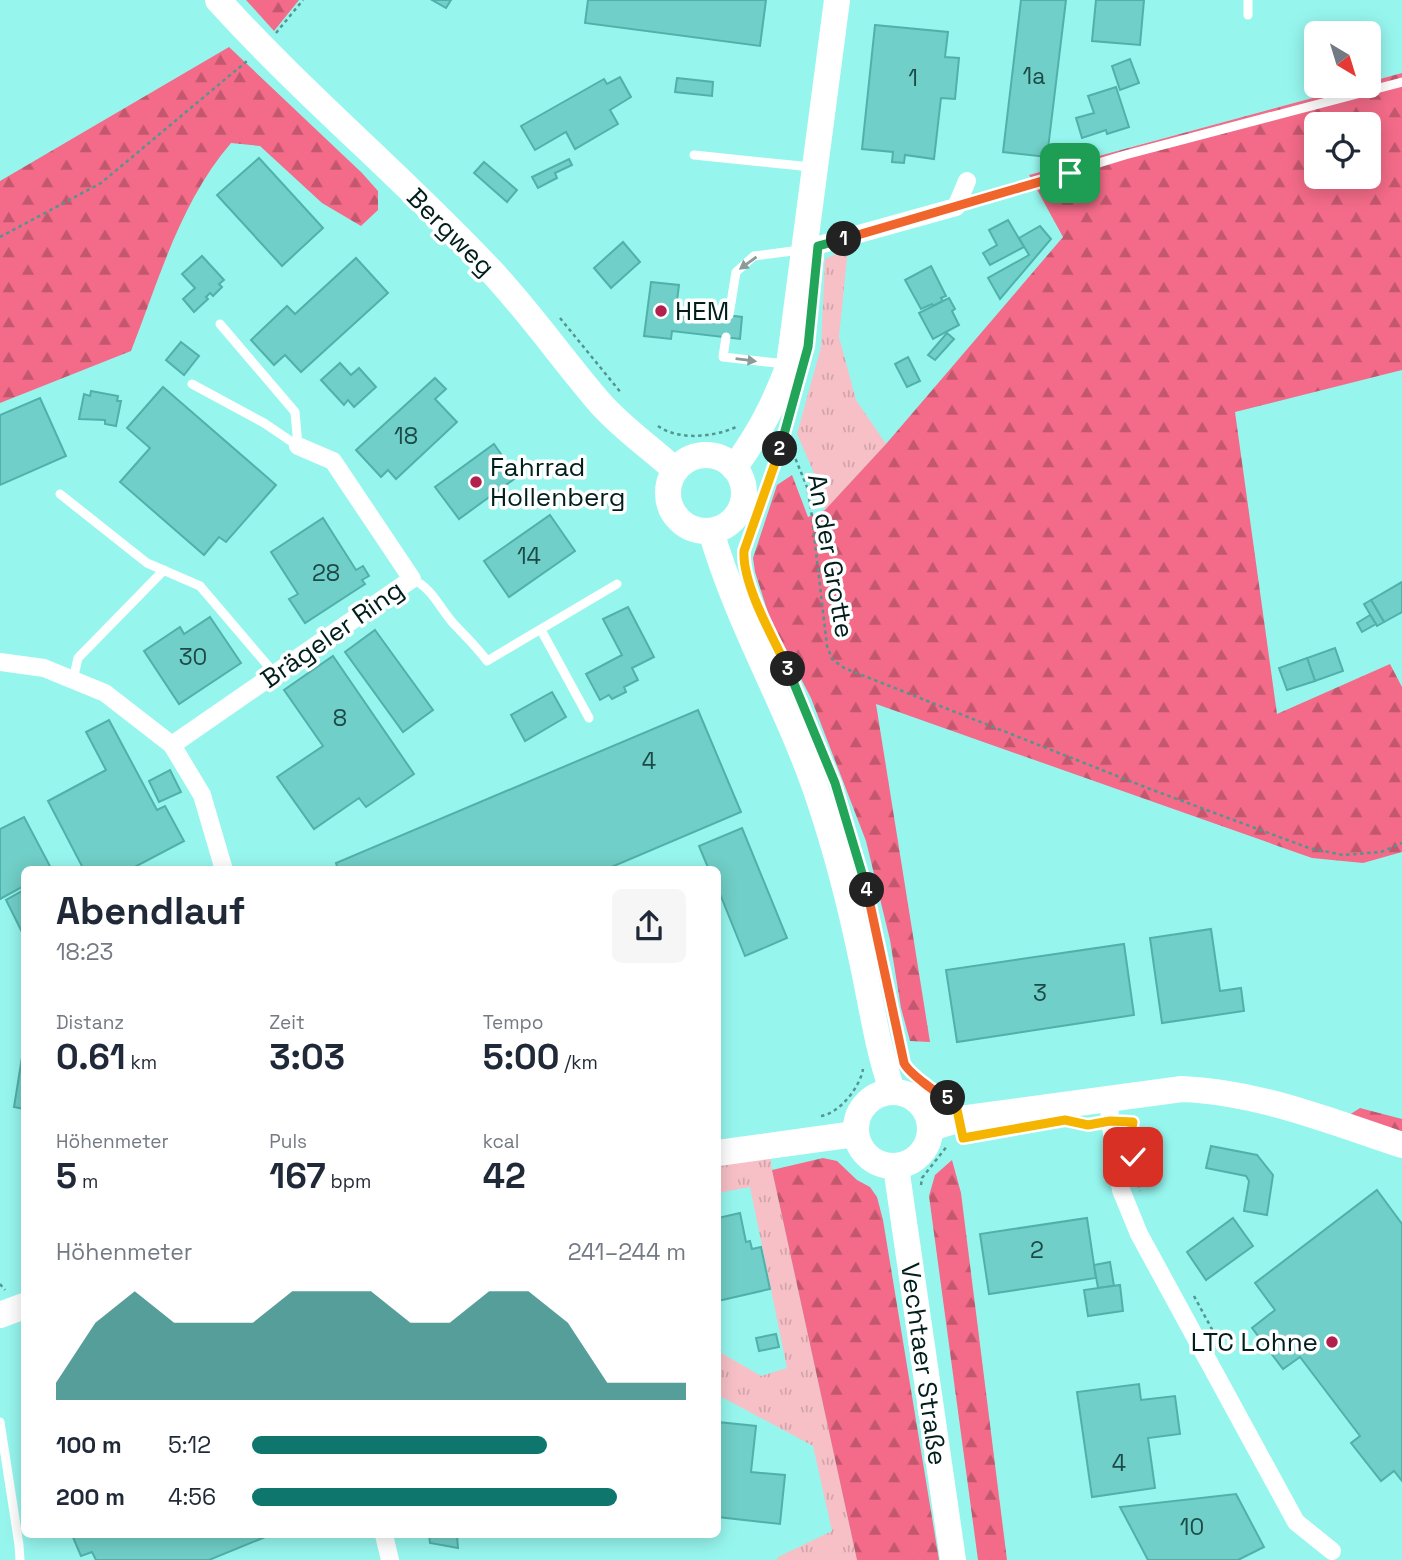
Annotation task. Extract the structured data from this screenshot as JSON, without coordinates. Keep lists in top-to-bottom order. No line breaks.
{"streets":{"main road":["Bergweg","Vechtaer Straße"],"street":["Brägeler Ring"],"path":["An der Grotte"]},"places":["HEM","Fahrrad Hollenberg","LTC Lohne"],"house_numbers":["1a","1","18","14","28","30","8","4","3","2","4","10"],"north":"bottom right","page":{"pins":["1","2","3","4","5"],"heading":["Abendlauf","18:23"],"stats":[["Distanz","0.61 km"],["Zeit","3:03"],["Tempo","5:00 /km"],["Höhenmeter","5 m"],["Puls","167 bpm"],["kcal","42"]],"chart":["Höhenmeter","241–244 m"],"list":[{"name":"100 m","note":"5:12"},{"name":"200 m","note":"4:56"}]}}
